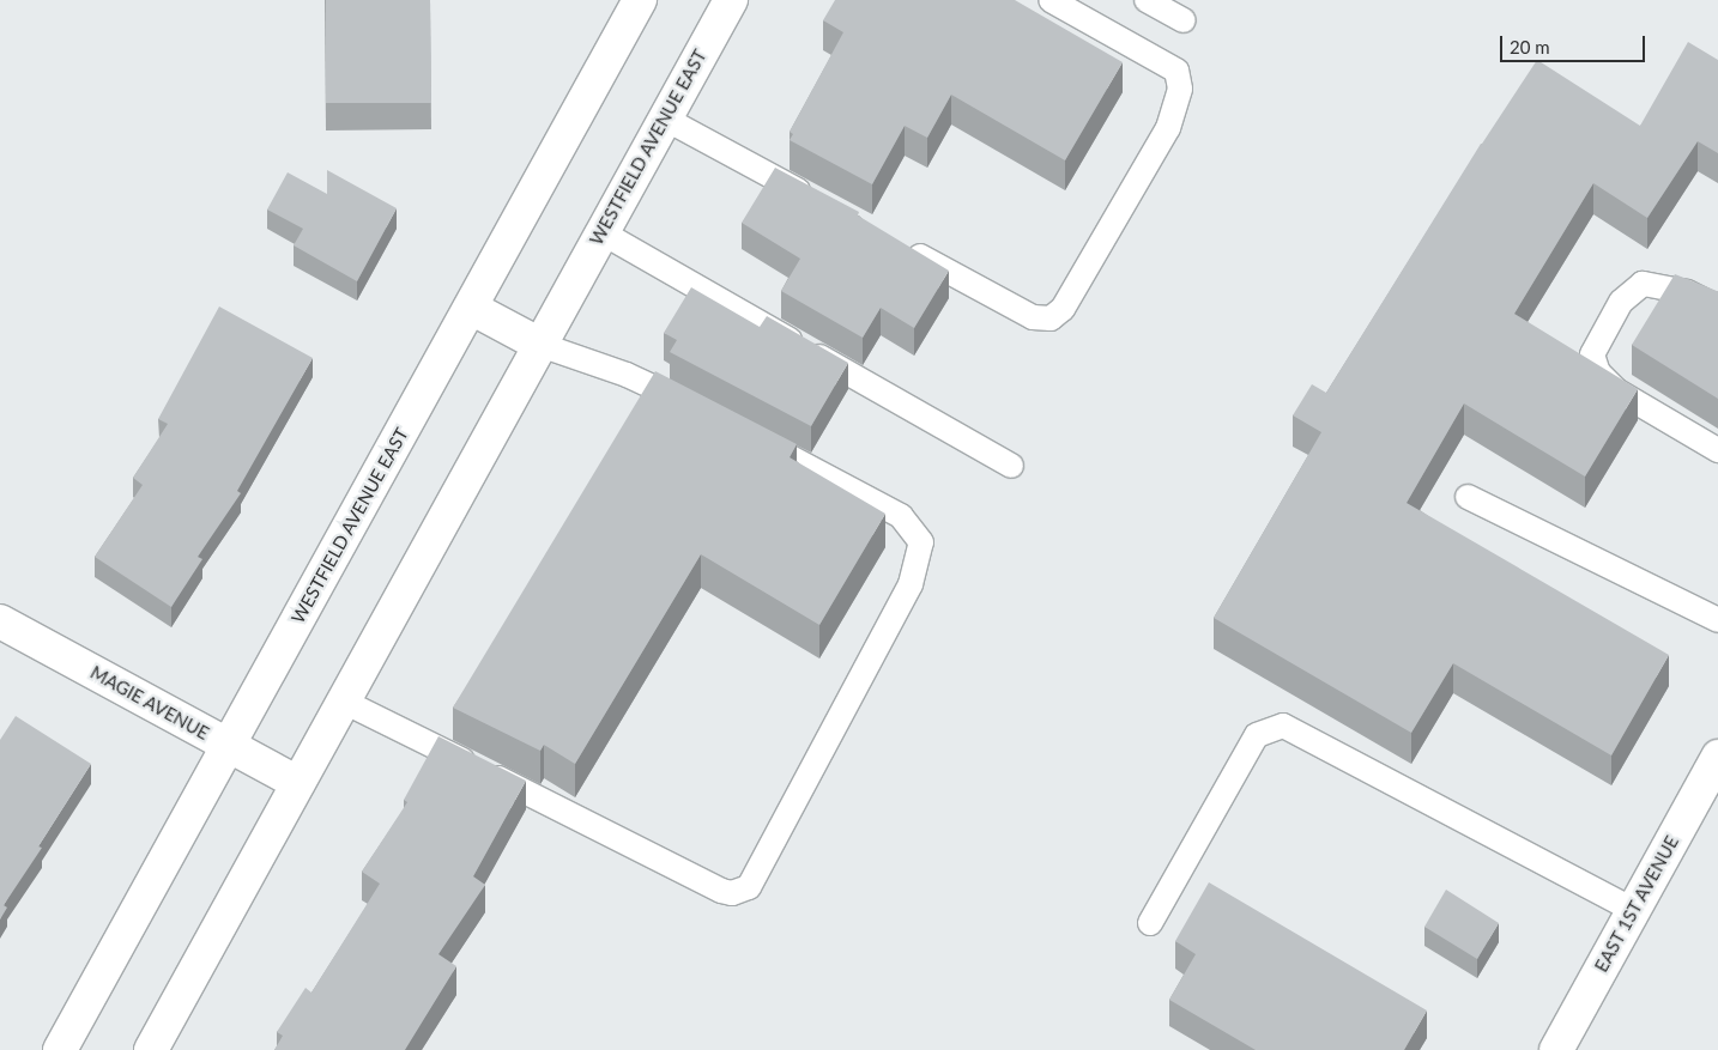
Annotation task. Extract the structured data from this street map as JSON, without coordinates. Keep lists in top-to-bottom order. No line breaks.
{"streets":{"main road":["WESTFIELD AVENUE EAST","MAGIE AVENUE","EAST 1ST AVENUE"]},"crossings":[["WESTFIELD AVENUE EAST","MAGIE AVENUE"]],"scale_bar":"20 m"}
